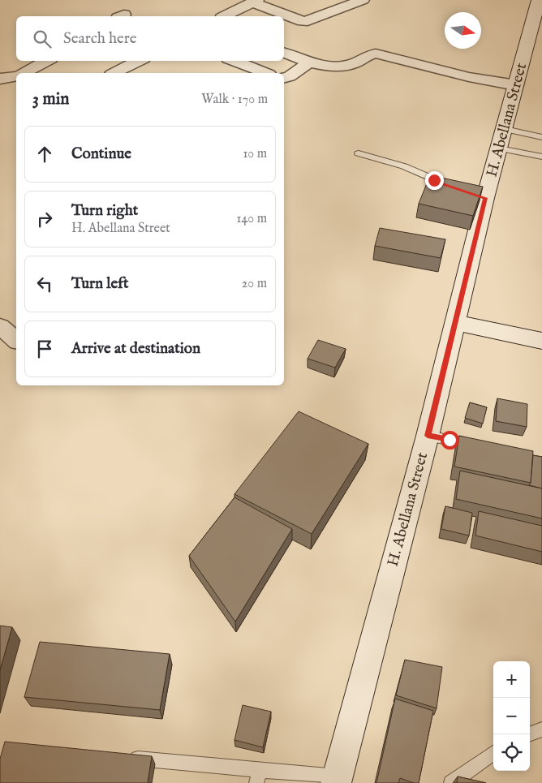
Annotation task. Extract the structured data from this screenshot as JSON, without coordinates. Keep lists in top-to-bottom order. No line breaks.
{"streets":{"main road":["H. Abellana Street"]},"north":"right","page":{"search":"Search here","heading":["3 min","Walk · 170 m"],"list":[["Continue","10 m"],["Turn right","H. Abellana Street","140 m"],["Turn left","20 m"],"Arrive at destination"],"map_buttons":["+","−"]}}
